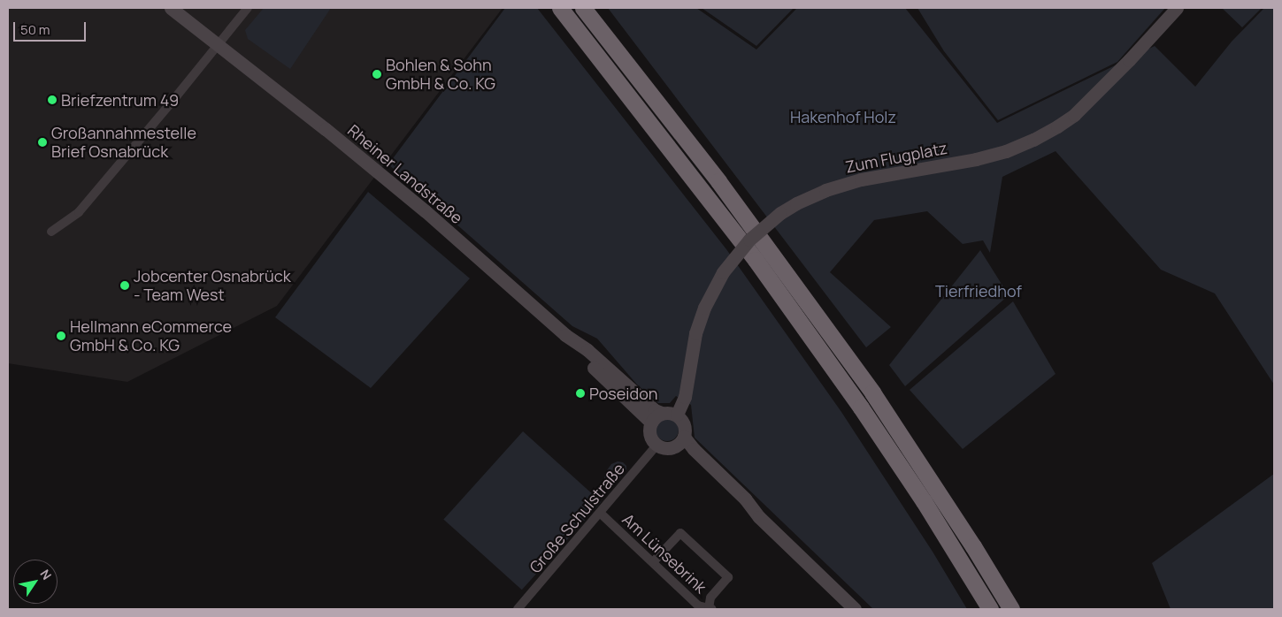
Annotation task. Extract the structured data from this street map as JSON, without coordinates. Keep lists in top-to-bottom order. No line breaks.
{"streets":{"street":["Zum Flugplatz","Rheiner Landstraße","Große Schulstraße","Am Lünsebrink"]},"crossings":[["Zum Flugplatz","Rheiner Landstraße"],["Zum Flugplatz","Große Schulstraße"],["Rheiner Landstraße","Große Schulstraße"],["Große Schulstraße","Am Lünsebrink"]],"parks":["Hakenhof Holz","Tierfriedhof"],"places":["Bohlen & Sohn GmbH & Co. KG","Briefzentrum 49","Großannahmestelle Brief Osnabrück","Jobcenter Osnabrück - Team West","Hellmann eCommerce GmbH & Co. KG","Poseidon"],"scale_bar":"50 m","north":"top right"}
